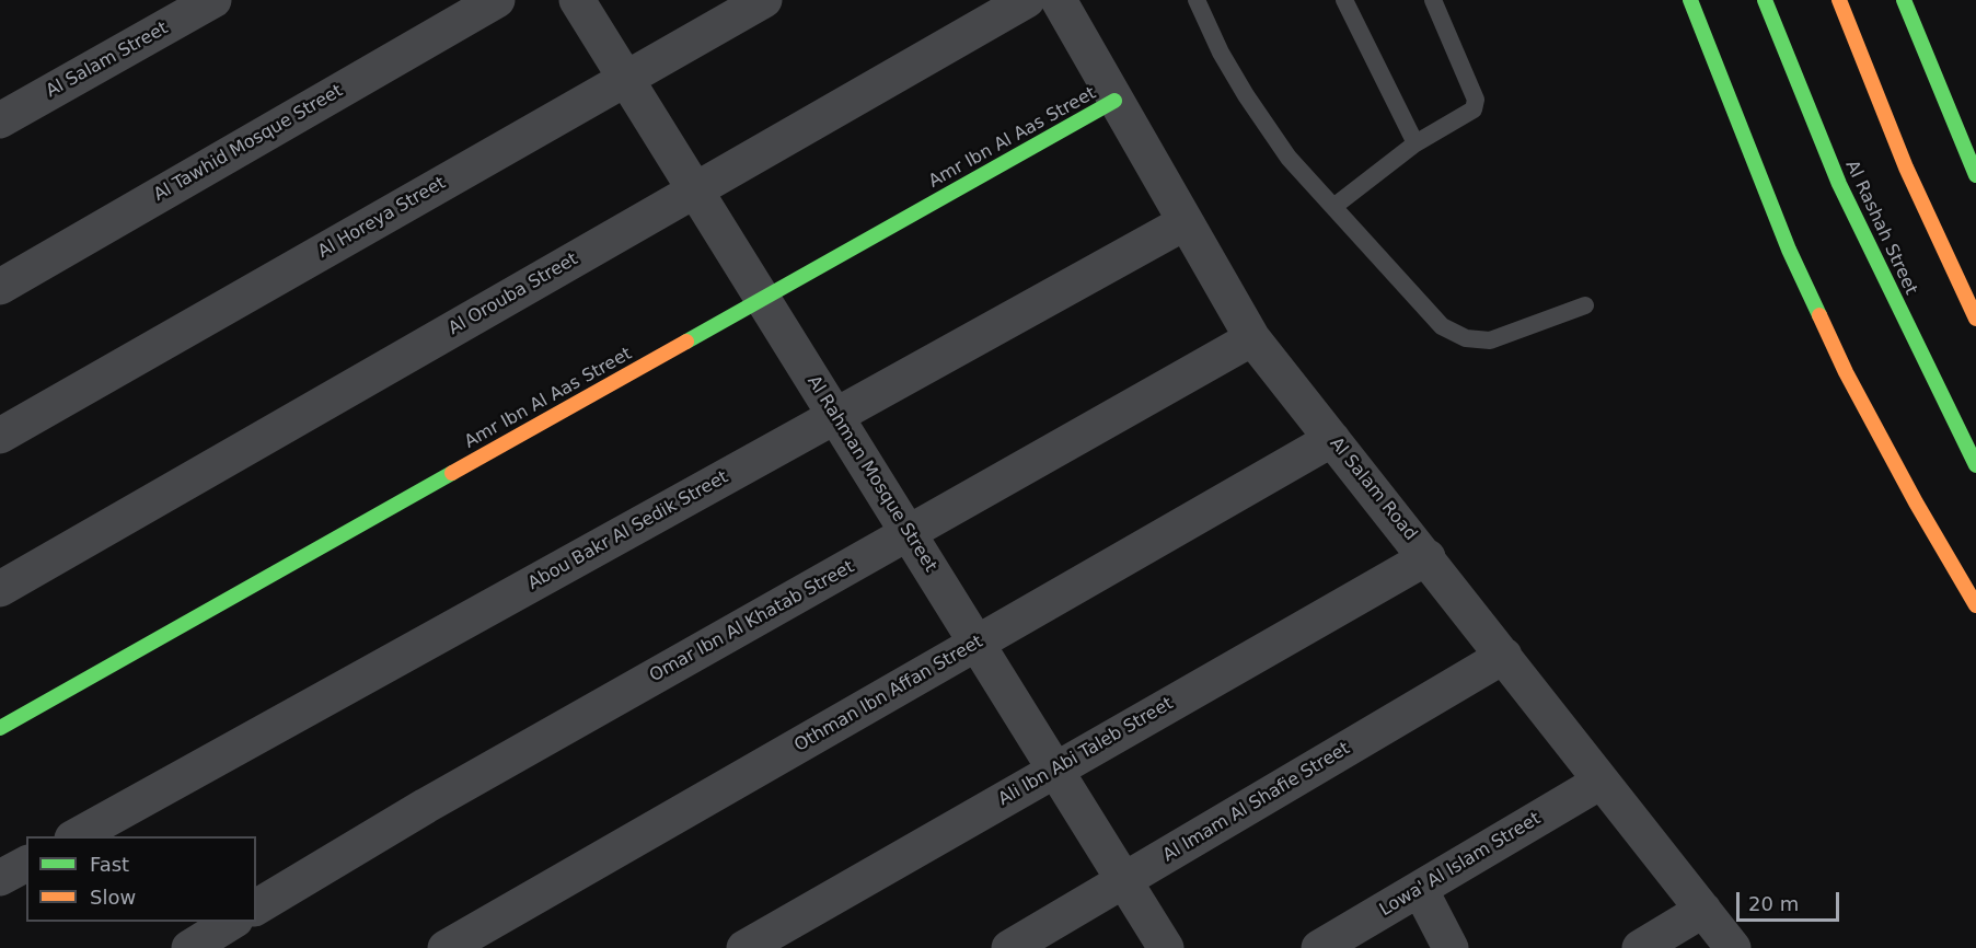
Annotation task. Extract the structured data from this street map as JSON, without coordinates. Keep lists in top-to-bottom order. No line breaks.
{"streets":{"street":["Al Salam Street","Amr Ibn Al Aas Street","Al Tawhid Mosque Street","Al Horeya Street","Al Rashah Street","Al Orouba Street","Al Rahman Mosque Street","Al Salam Road","Abou Bakr Al Sedik Street","Omar Ibn Al Khatab Street","Othman Ibn Affan Street","Ali Ibn Abi Taleb Street","Al Imam Al Shafie Street","Lowa' Al Islam Street"]},"crossings":[["Amr Ibn Al Aas Street","Al Rahman Mosque Street"],["Amr Ibn Al Aas Street","Al Salam Road"],["Al Horeya Street","Al Rahman Mosque Street"],["Al Orouba Street","Al Rahman Mosque Street"],["Al Rahman Mosque Street","Abou Bakr Al Sedik Street"],["Al Rahman Mosque Street","Omar Ibn Al Khatab Street"],["Al Rahman Mosque Street","Othman Ibn Affan Street"],["Al Rahman Mosque Street","Ali Ibn Abi Taleb Street"],["Al Rahman Mosque Street","Al Imam Al Shafie Street"],["Al Salam Road","Abou Bakr Al Sedik Street"],["Al Salam Road","Omar Ibn Al Khatab Street"],["Al Salam Road","Othman Ibn Affan Street"],["Al Salam Road","Ali Ibn Abi Taleb Street"],["Al Salam Road","Al Imam Al Shafie Street"],["Al Salam Road","Lowa' Al Islam Street"]],"legend":["Fast","Slow"],"scale_bar":"20 m"}
